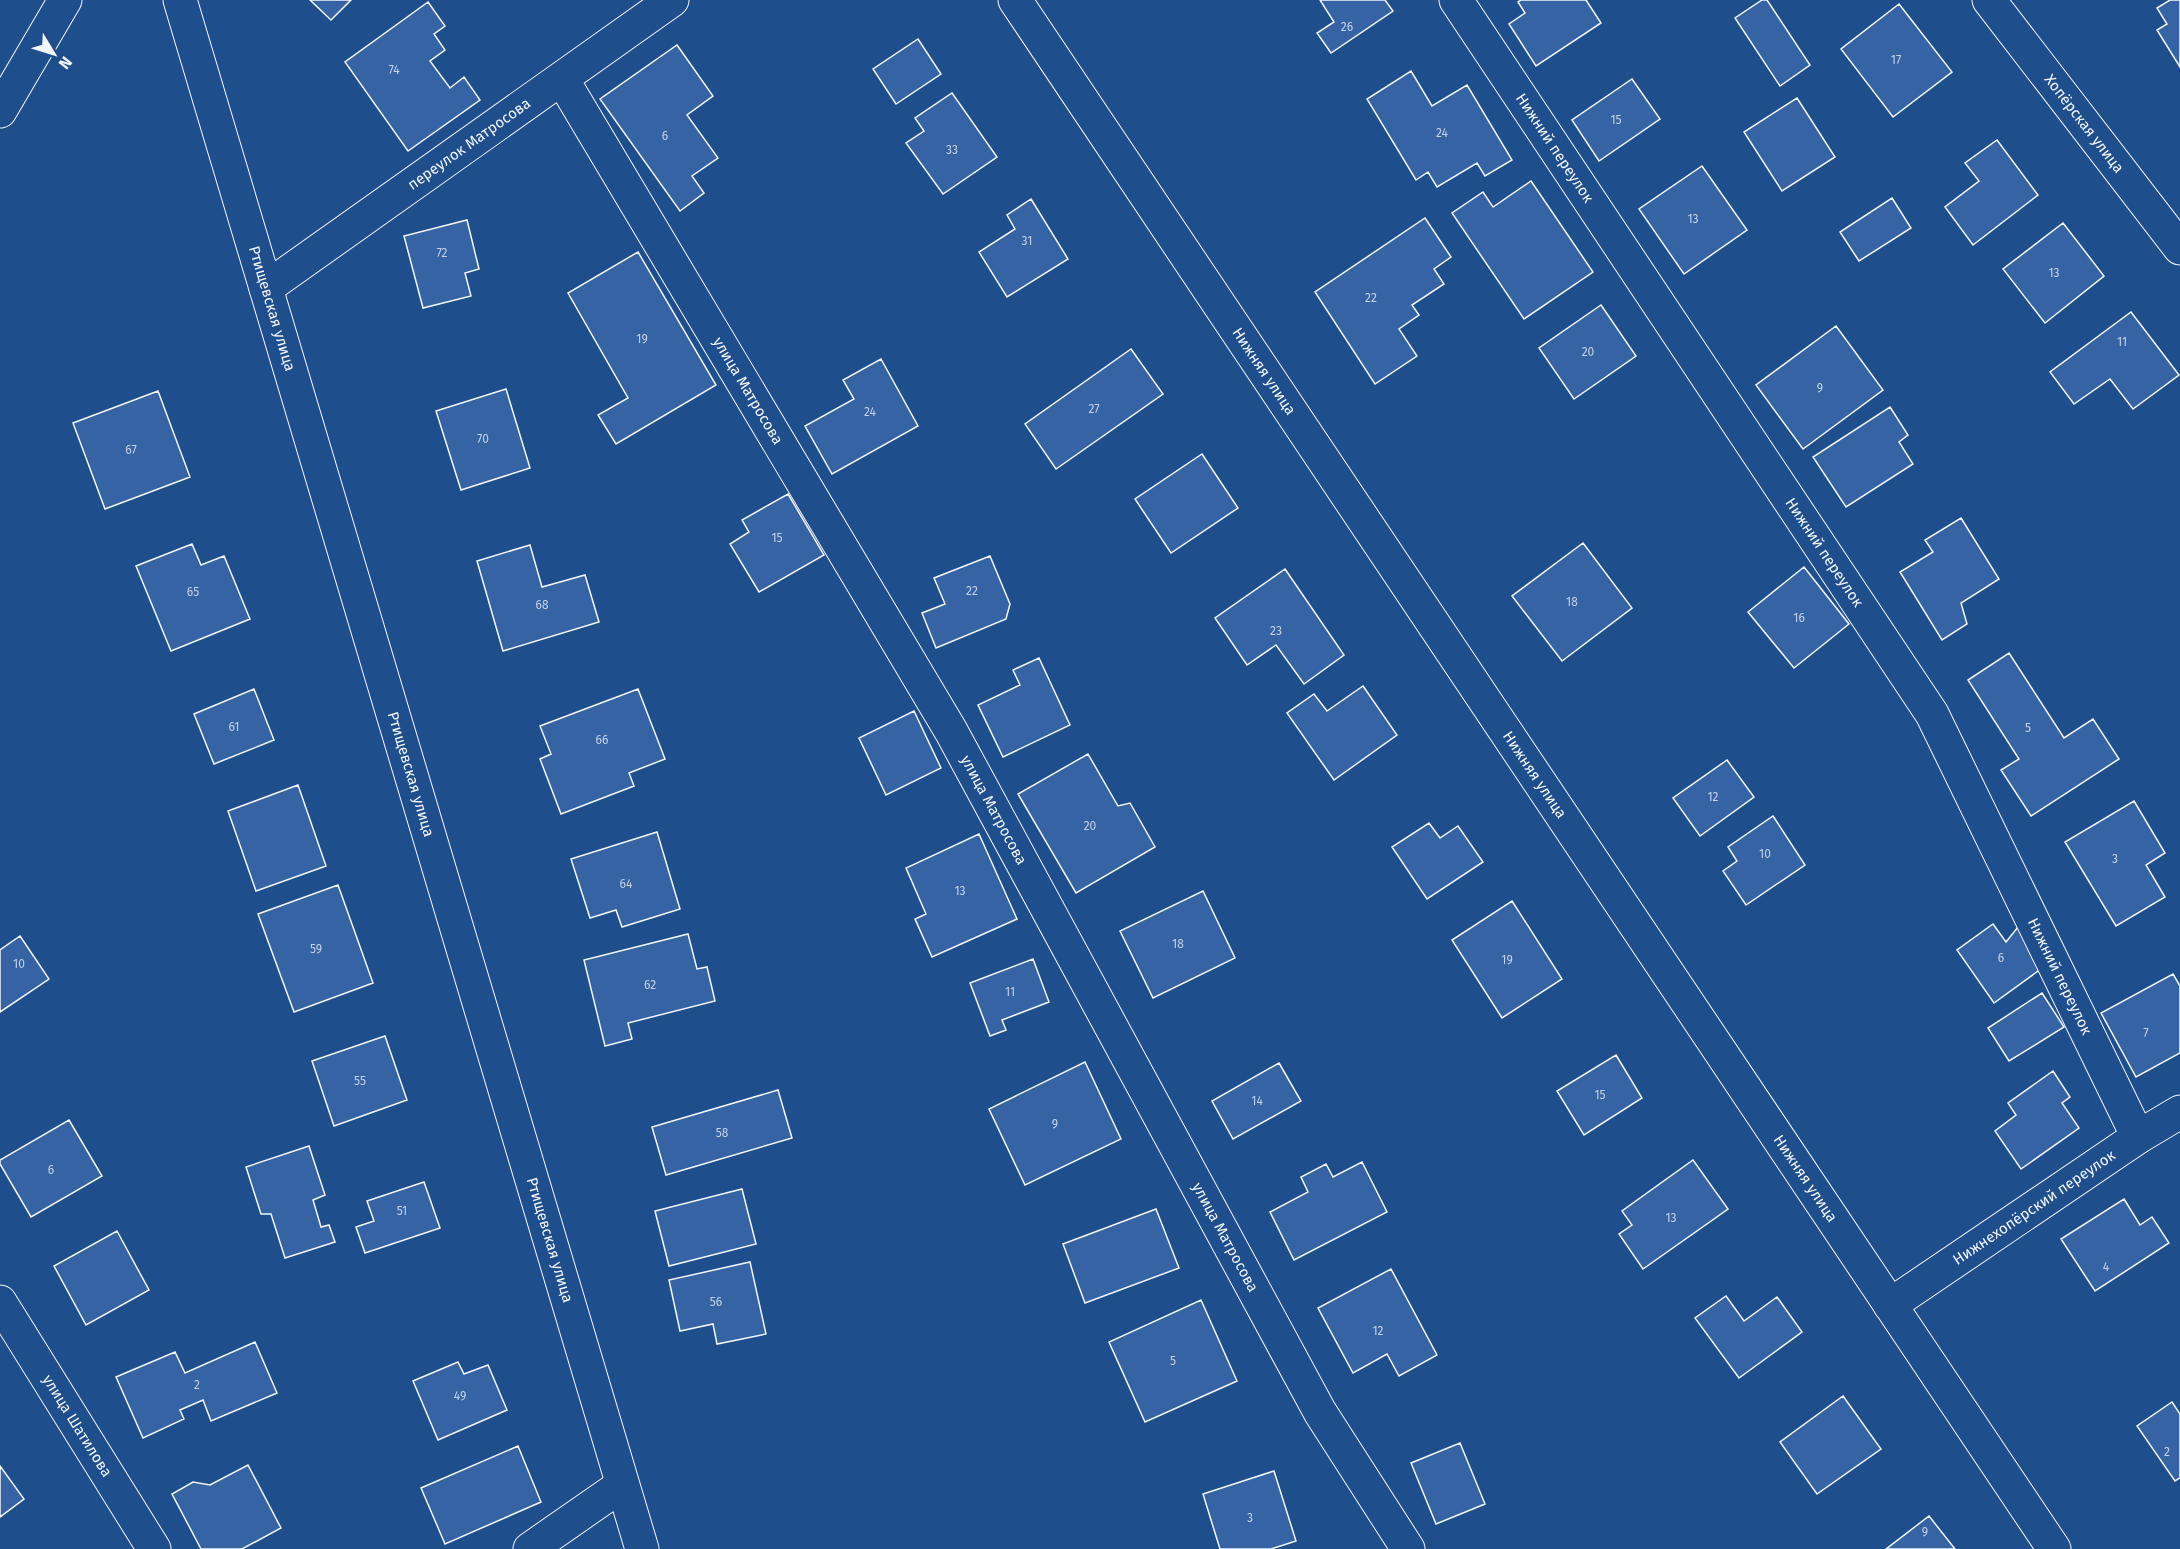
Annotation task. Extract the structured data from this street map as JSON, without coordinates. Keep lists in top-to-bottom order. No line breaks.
{"streets":{"street":["Хопёрская улица","переулок Матросова","Нижний переулок","Ртищевская улица","Нижняя улица","улица Матросова","Нижнехопёрский переулок","улица Шатилова"]},"crossings":[["переулок Матросова","Ртищевская улица"],["переулок Матросова","улица Матросова"],["Нижний переулок","Нижнехопёрский переулок"],["Нижняя улица","Нижнехопёрский переулок"]],"house_numbers":["26","17","74","15","24","6","33","13","31","72","13","22","19","11","20","9","27","24","70","67","15","22","65","18","68","16","23","61","5","66","12","20","10","3","64","13","18","59","6","19","10","62","11","7","55","15","14","9","58","6","51","13","4","56","12","5","2","49","2","3","9"],"north":"bottom right"}
